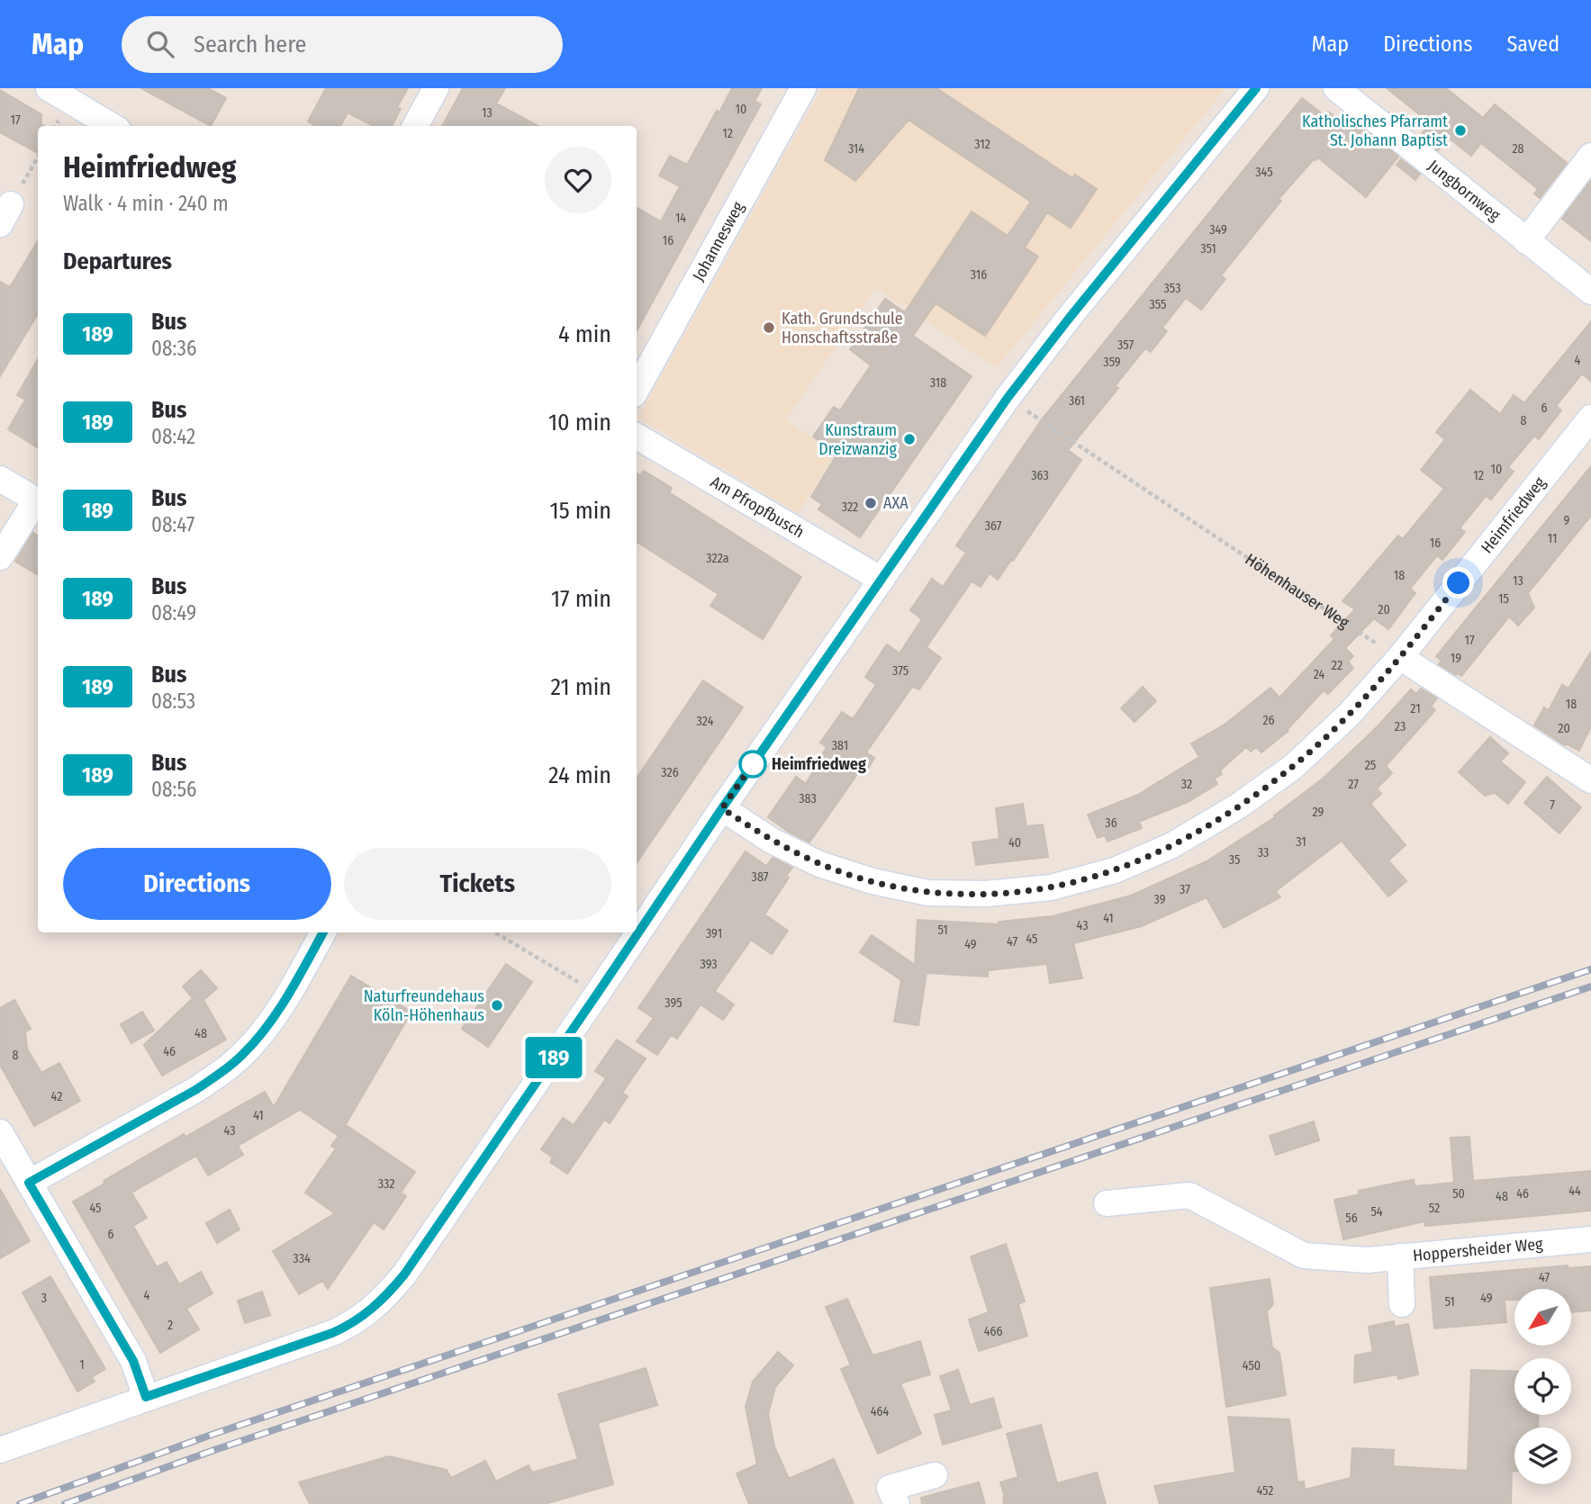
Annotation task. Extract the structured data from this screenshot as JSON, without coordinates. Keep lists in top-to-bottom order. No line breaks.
{"streets":{"street":["Jungbornweg","Johannesweg","Am Pfropfbusch","Heimfriedweg","Hoppersheider Weg"],"path":["Höhenhauser Weg"]},"crossings":[["Heimfriedweg","Höhenhauser Weg"]],"places":["Katholisches Pfarramt St. Johann Baptist","Kath. Grundschule Honschaftsstraße","Kunstraum Dreizwanzig","AXA","Heimfriedweg","Naturfreundehaus Köln-Höhenhaus"],"lines":["bus line 189"],"house_numbers":["10","13","17","12","312","314","28","345","14","349","16","351","316","353","355","357","4","359","318","361","6","8","10","363","12","322","9","367","11","16","322a","18","13","15","20","17","19","22","375","24","18","21","26","324","23","20","381","25","326","32","27","383","7","29","36","31","40","33","35","387","37","39","41","43","51","391","45","47","49","393","395","48","46","8","42","41","43","332","44","50","46","48","45","52","54","56","6","334","47","4","3","49","51","2","466","1","450","464","452"],"north":"bottom left","page":{"header":"Map","search":"Search here","nav":["Map","Directions","Saved"],"on_map":"189","heading":[["Heimfriedweg","Walk · 4 min · 240 m"],"Departures"],"list":[{"mark":"189","name":"Bus","note":"08:36","value":"4 min"},{"mark":"189","name":"Bus","note":"08:42","value":"10 min"},{"mark":"189","name":"Bus","note":"08:47","value":"15 min"},{"mark":"189","name":"Bus","note":"08:49","value":"17 min"},{"mark":"189","name":"Bus","note":"08:53","value":"21 min"},{"mark":"189","name":"Bus","note":"08:56","value":"24 min"}],"buttons":["Directions","Tickets"]}}
